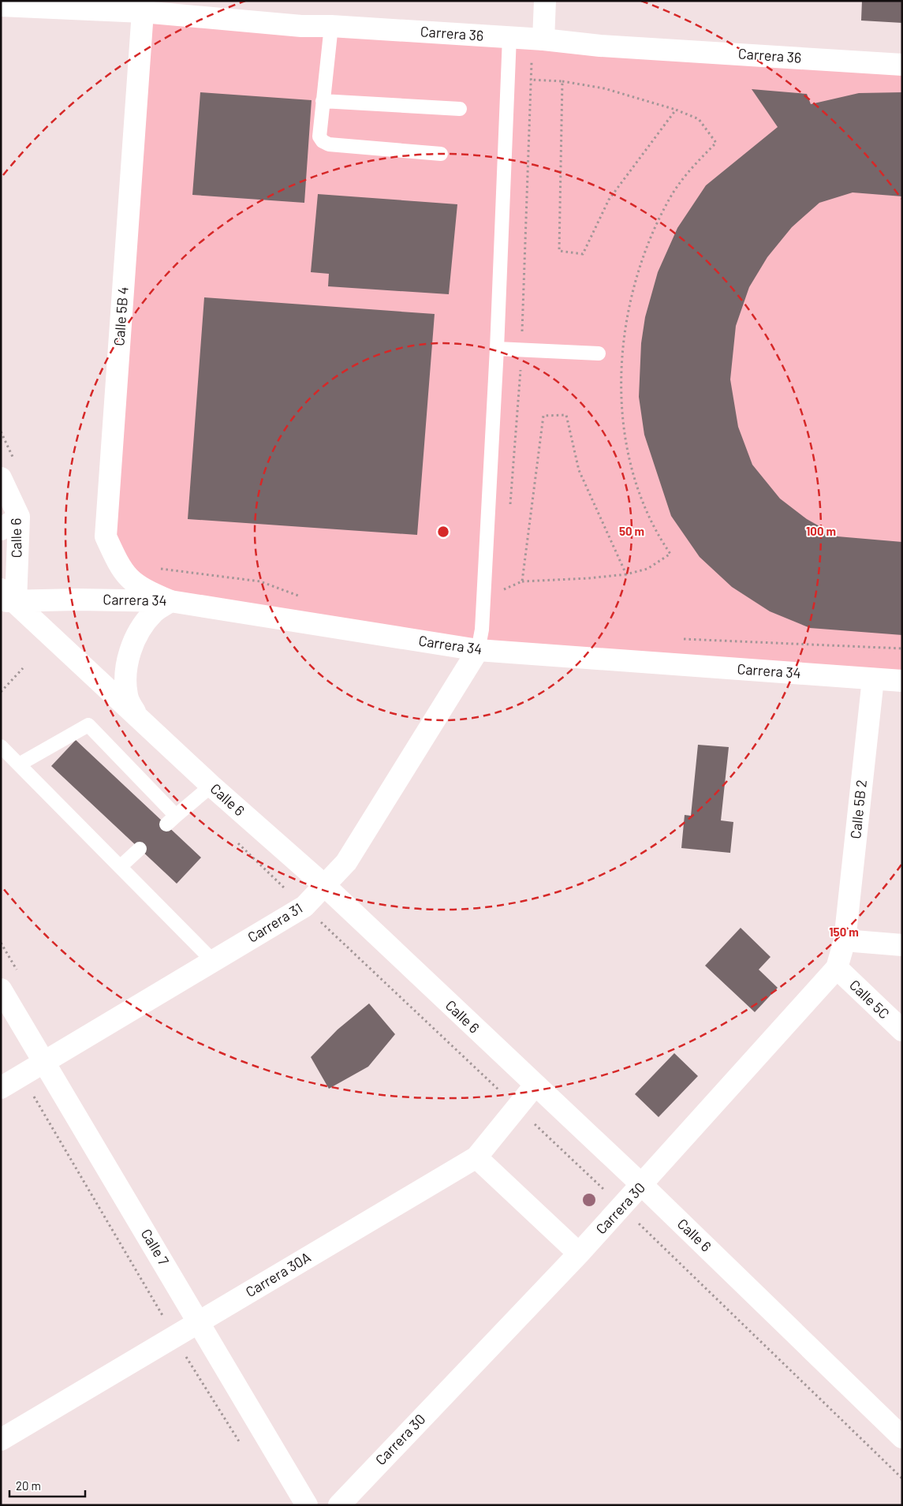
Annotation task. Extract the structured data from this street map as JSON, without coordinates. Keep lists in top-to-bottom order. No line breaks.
{"streets":{"street":["Carrera 36","Calle 5B 4","Calle 6","Carrera 34","Calle 5B 2","Carrera 31","Calle 5C","Carrera 30","Calle 7","Carrera 30A"]},"crossings":[["Carrera 36","Calle 5B 4"],["Calle 5B 4","Carrera 34"],["Calle 6","Carrera 34"],["Calle 6","Carrera 31"],["Calle 6","Carrera 30"],["Calle 6","Carrera 30A"],["Carrera 34","Calle 5B 2"],["Carrera 34","Carrera 31"],["Calle 5B 2","Carrera 30"],["Carrera 31","Calle 7"],["Calle 5C","Carrera 30"],["Calle 7","Carrera 30A"]],"scale_bar":"20 m","rings":["50 m","100 m","150 m"]}
